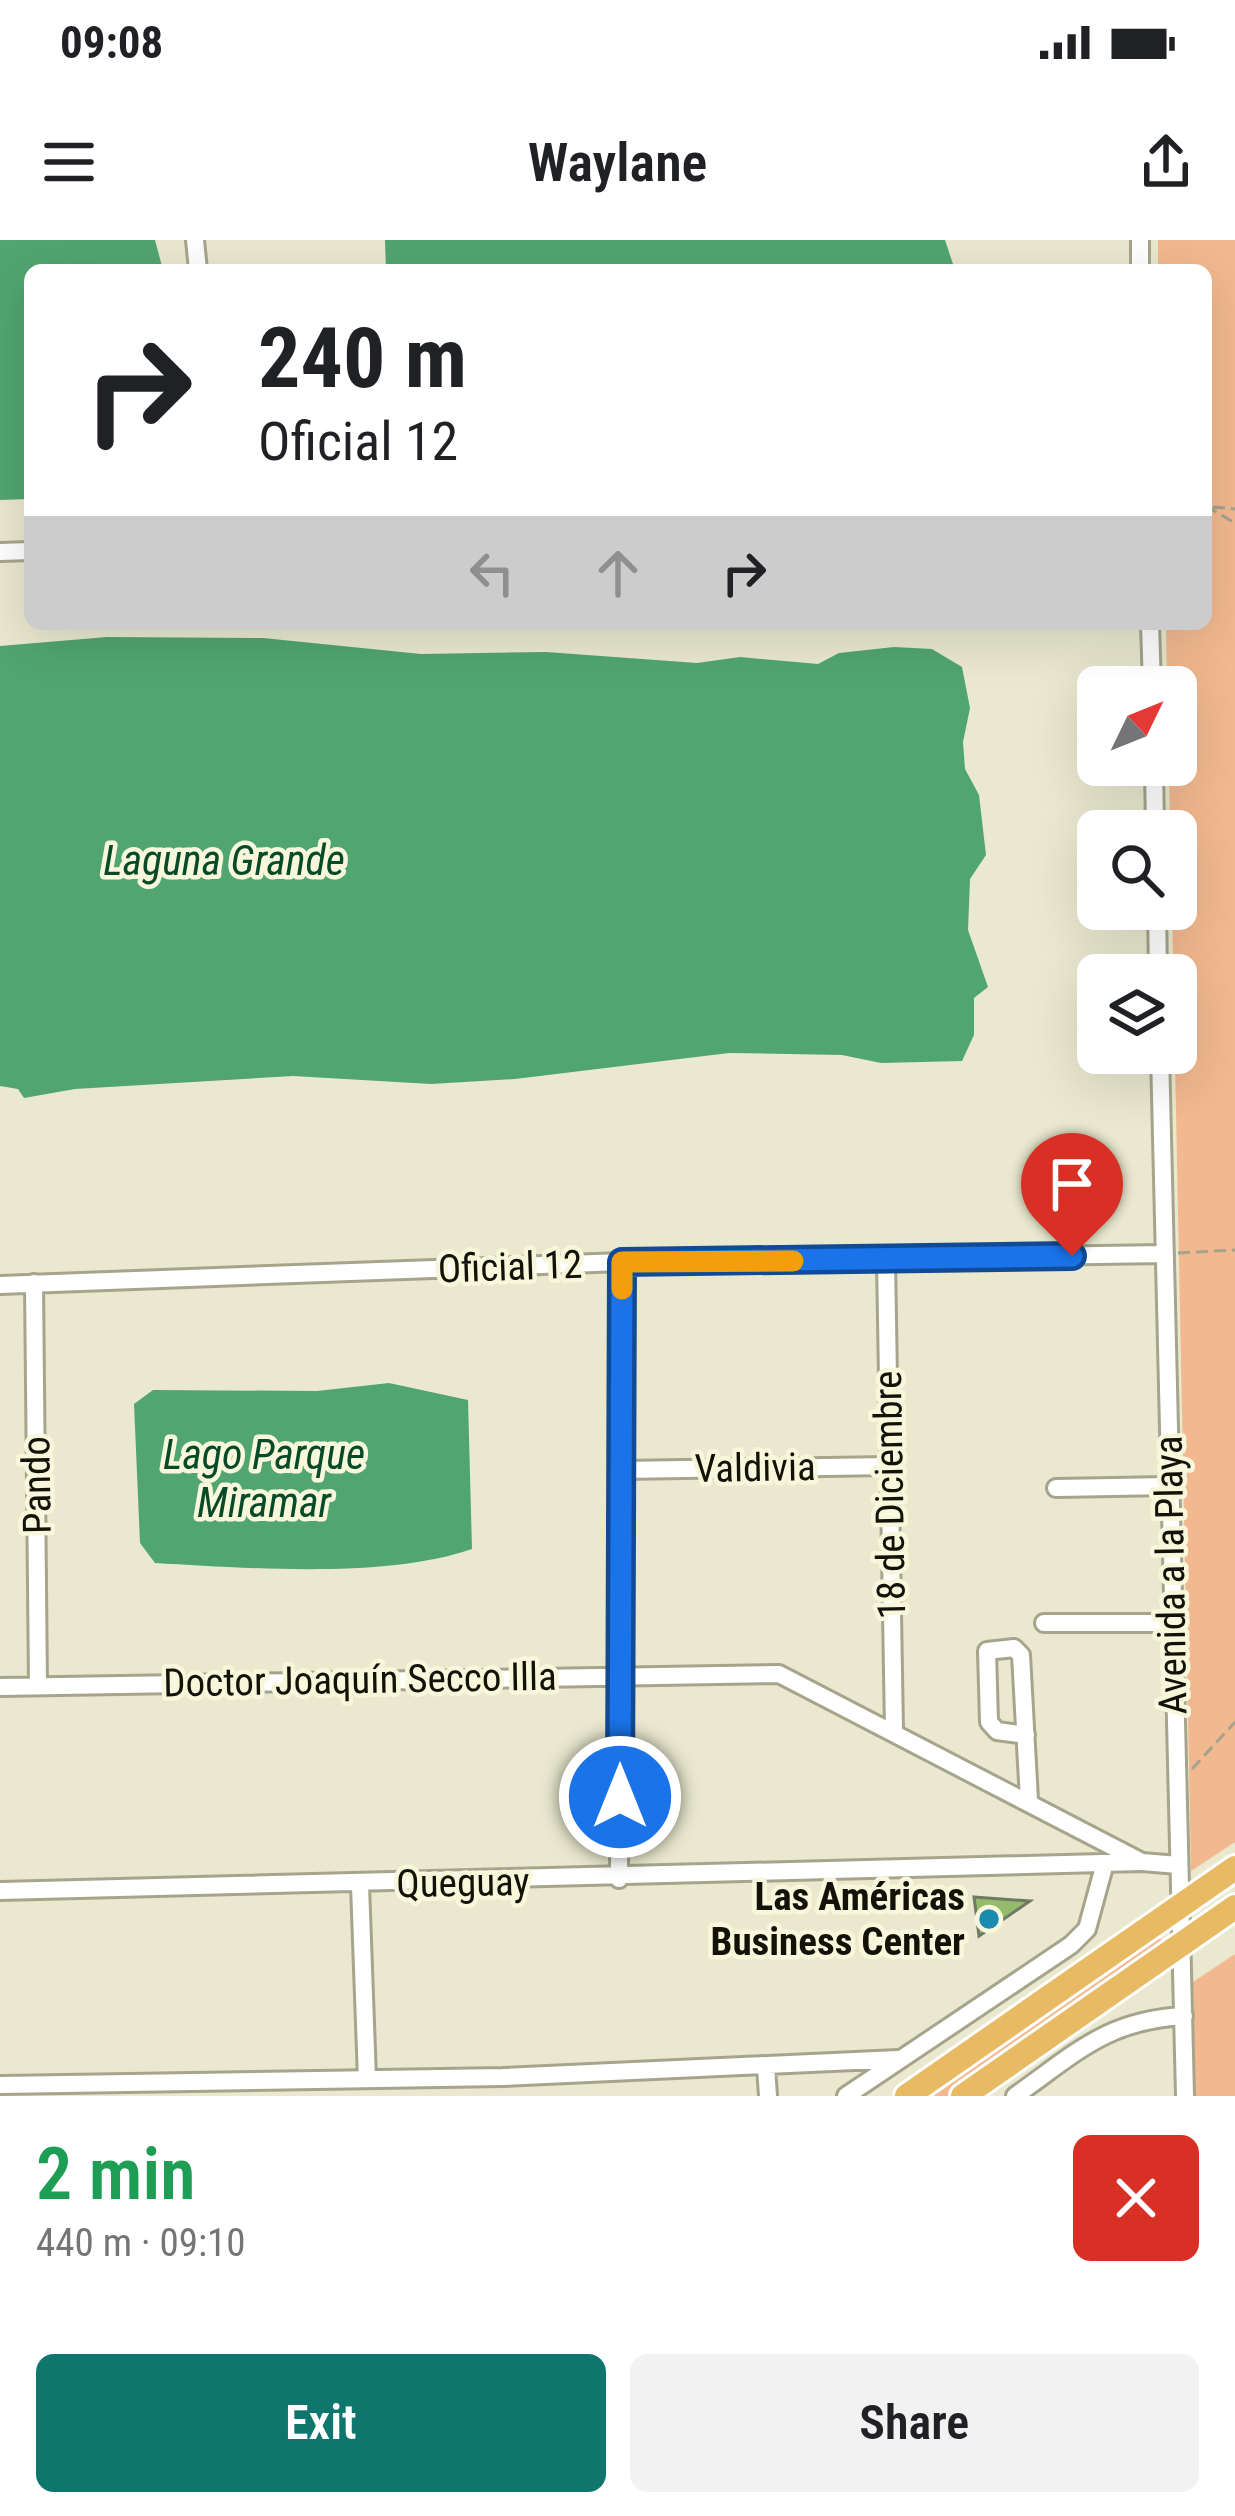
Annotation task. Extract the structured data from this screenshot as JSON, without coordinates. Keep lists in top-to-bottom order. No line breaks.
{"streets":{"street":["Oficial 12","Valdivia","Pando","18 de Diciembre","Avenida a la Playa","Doctor Joaquín Secco Illa","Queguay"]},"crossings":[["Oficial 12","Pando"],["Oficial 12","18 de Diciembre"],["Oficial 12","Avenida a la Playa"],["Valdivia","18 de Diciembre"],["Pando","Doctor Joaquín Secco Illa"],["18 de Diciembre","Doctor Joaquín Secco Illa"],["Avenida a la Playa","Doctor Joaquín Secco Illa"],["Doctor Joaquín Secco Illa","Queguay"]],"water":["Laguna Grande","Lago Parque Miramar"],"places":["Las Américas Business Center"],"north":"top right","page":{"status":"09:08","header":"Waylane","turn":["240 m","Oficial 12"],"heading":["2 min","440 m · 09:10"],"buttons":["Exit","Share"]}}
